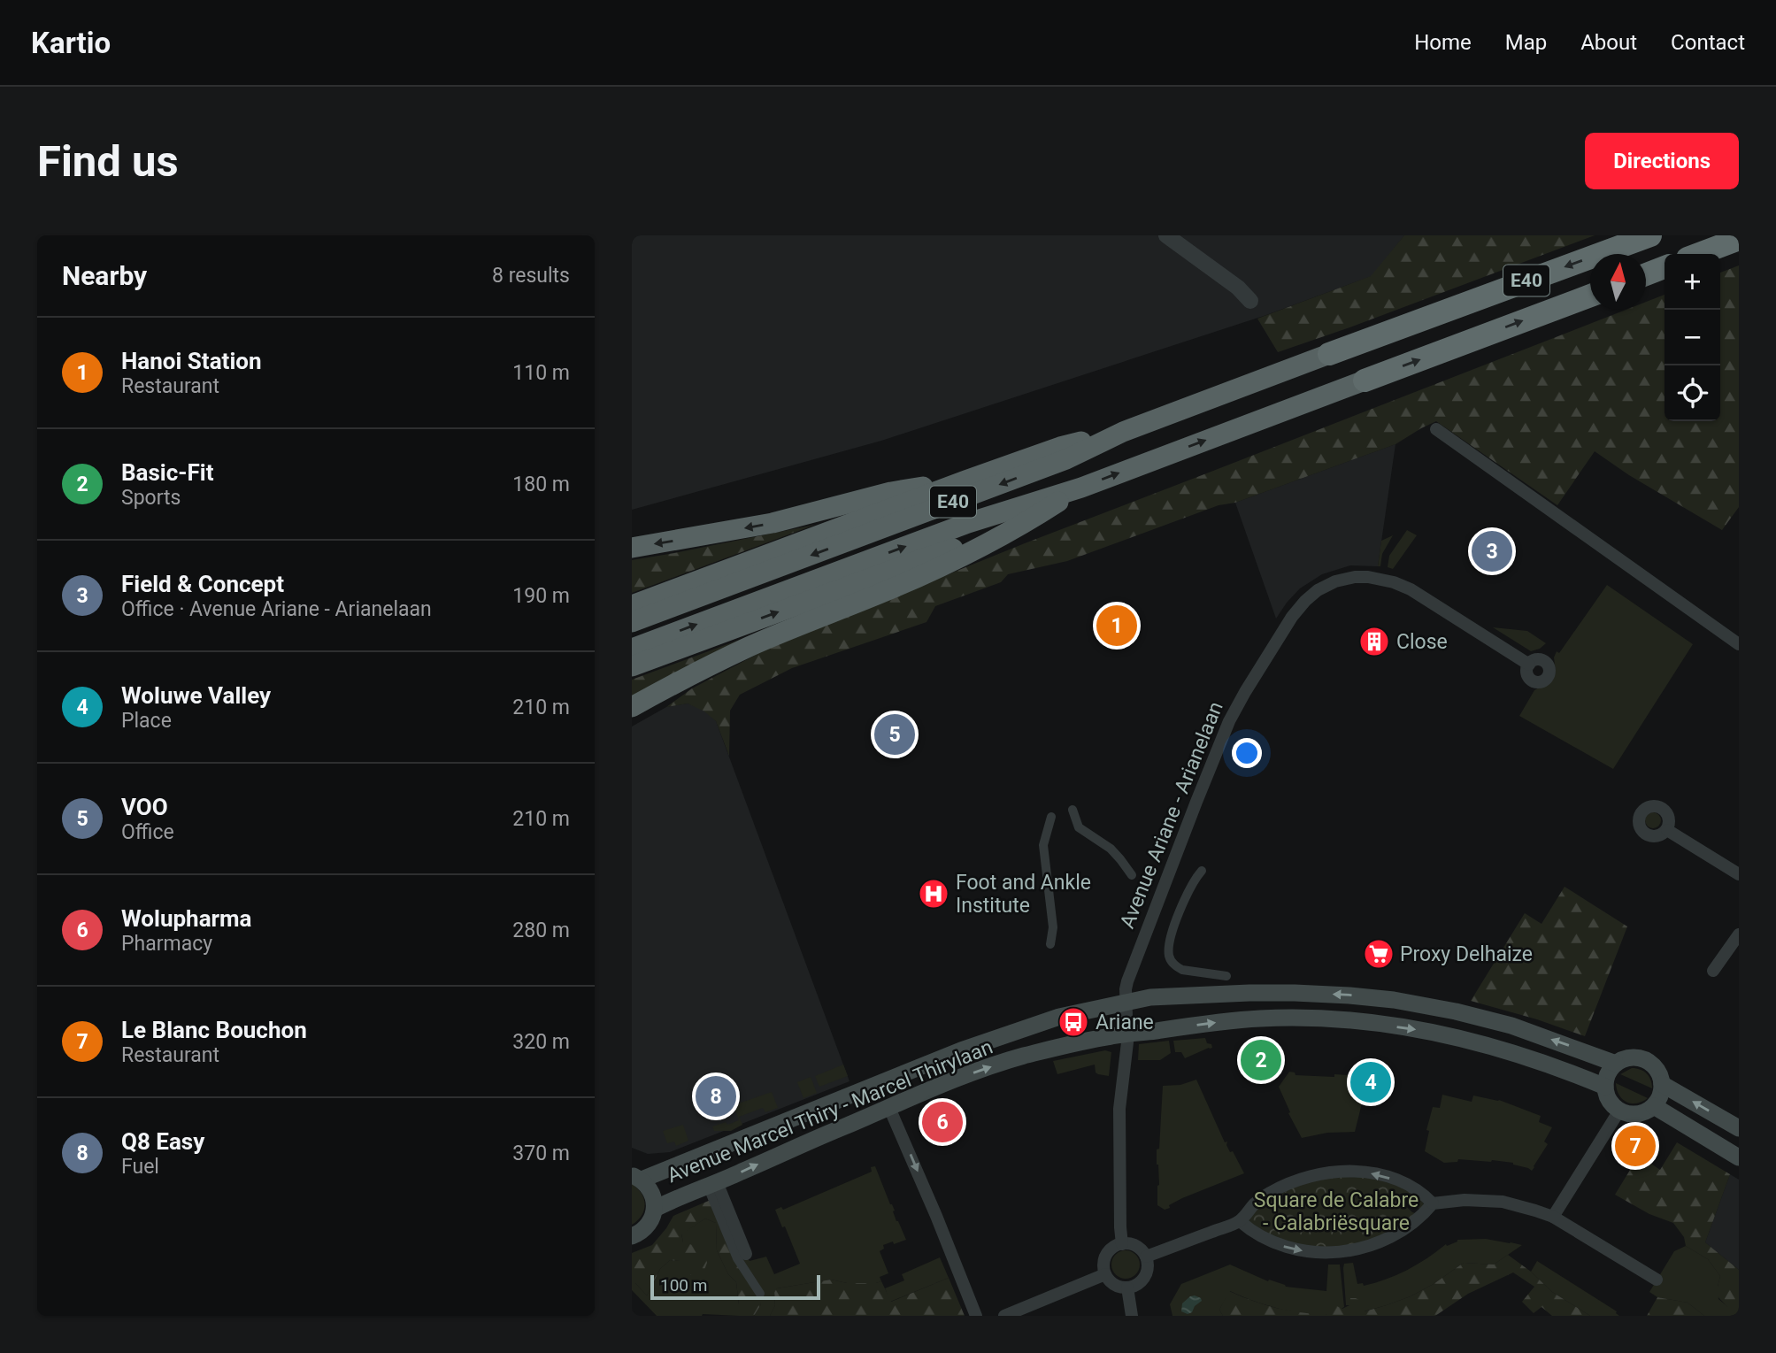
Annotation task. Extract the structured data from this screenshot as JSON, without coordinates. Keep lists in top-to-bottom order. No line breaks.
{"streets":{"highway":["E40"],"main road":["Avenue Marcel Thiry - Marcel Thirylaan"],"street":["Avenue Ariane - Arianelaan"]},"crossings":[["Avenue Ariane - Arianelaan","Avenue Marcel Thiry - Marcel Thirylaan"]],"parks":["Square de Calabre - Calabriësquare"],"places":{"building":["Close"],"hospital":["Foot and Ankle Institute"],"supermarket":["Proxy Delhaize"],"bus stop":["Ariane"]},"scale_bar":"100 m","north":"top","page":{"header":"Kartio","nav":["Home","Map","About","Contact"],"buttons":"Directions","title":"Find us","heading":["Nearby","8 results"],"map_buttons":["+","−"],"list":[{"mark":"1","name":"Hanoi Station","note":"Restaurant","value":"110 m"},{"mark":"2","name":"Basic-Fit","note":"Sports","value":"180 m"},{"mark":"3","name":"Field & Concept","note":"Office · Avenue Ariane - Arianelaan","value":"190 m"},{"mark":"4","name":"Woluwe Valley","note":"Place","value":"210 m"},{"mark":"5","name":"VOO","note":"Office","value":"210 m"},{"mark":"6","name":"Wolupharma","note":"Pharmacy","value":"280 m"},{"mark":"7","name":"Le Blanc Bouchon","note":"Restaurant","value":"320 m"},{"mark":"8","name":"Q8 Easy","note":"Fuel","value":"370 m"}],"pins":["3","1","5","2","4","8","6","7"],"scale":"100 m"}}
